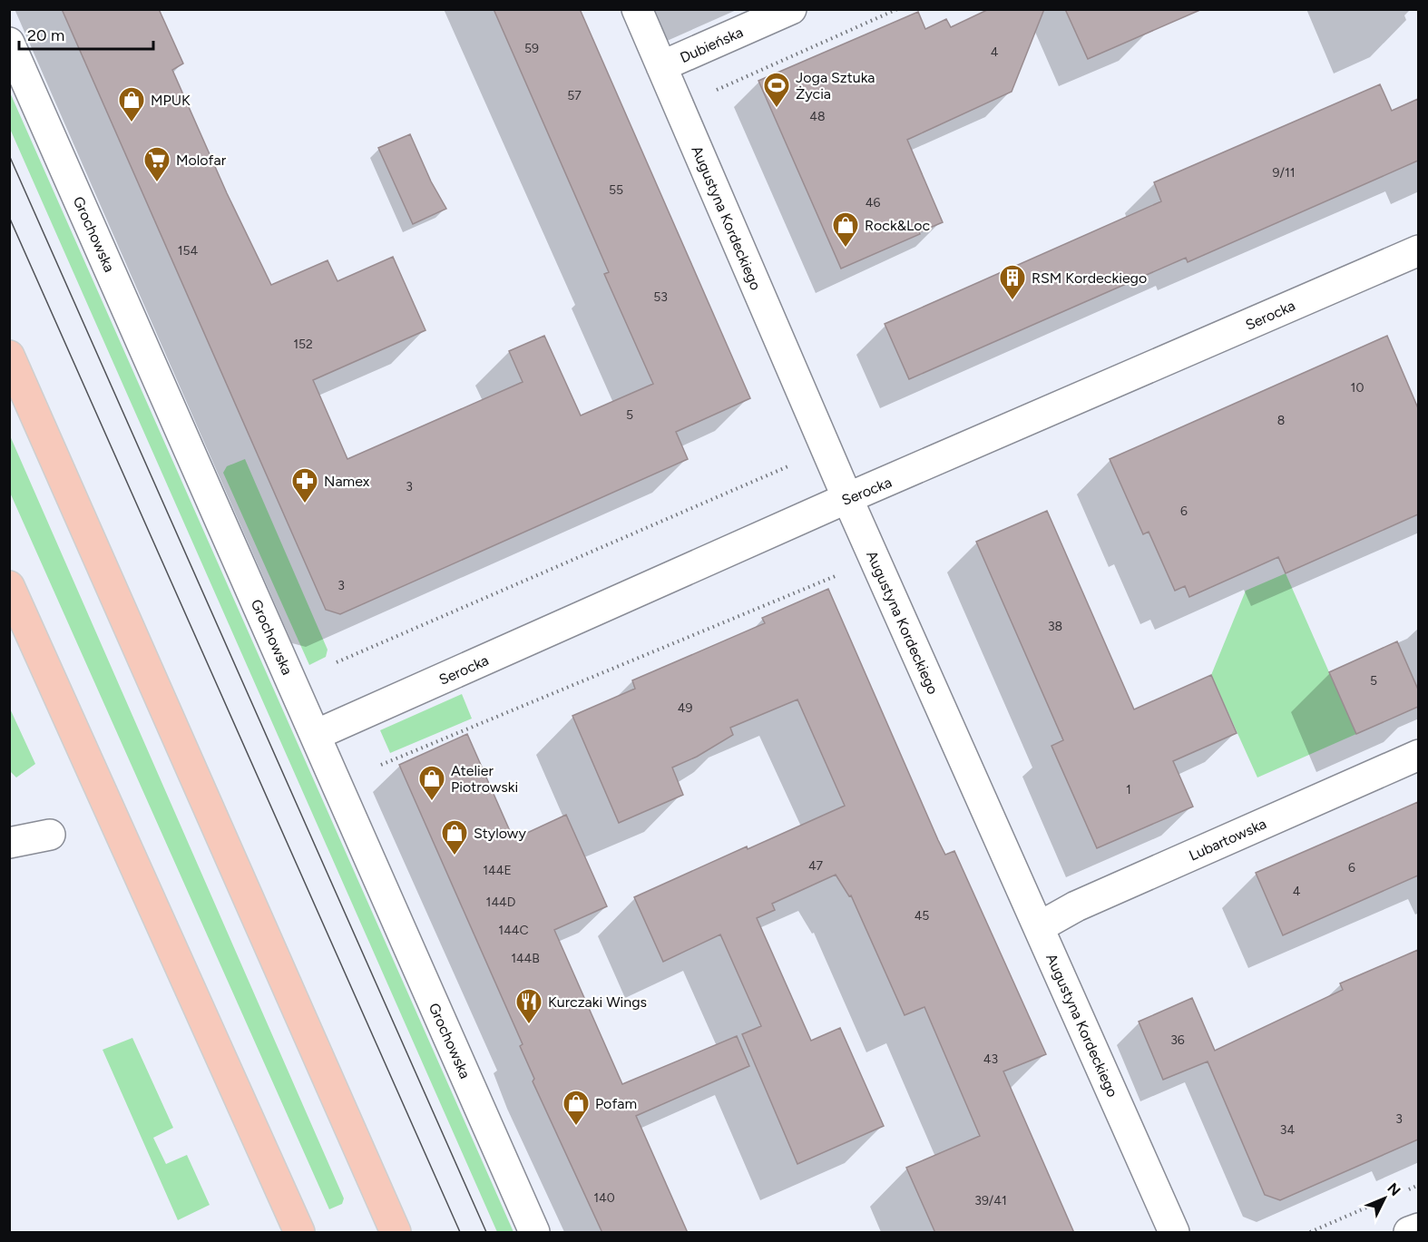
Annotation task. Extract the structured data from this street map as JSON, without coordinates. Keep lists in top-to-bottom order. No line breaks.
{"streets":{"street":["Dubieńska","Augustyna Kordeckiego","Grochowska","Serocka","Lubartowska"]},"crossings":[["Dubieńska","Augustyna Kordeckiego"],["Augustyna Kordeckiego","Serocka"],["Augustyna Kordeckiego","Lubartowska"],["Grochowska","Serocka"]],"places":{"sports":["Joga Sztuka Życia"],"shop":["MPUK","Rock&Loc","Atelier Piotrowski","Stylowy","Pofam"],"supermarket":["Molofar"],"building":["RSM Kordeckiego"],"pharmacy":["Namex"],"restaurant":["Kurczaki Wings"]},"house_numbers":["59","4","57","48","9/11","55","46","154","53","152","10","5","8","3","6","3","38","5","49","1","47","6","144E","4","144D","45","144C","144B","36","43","3","34","140","39/41"],"scale_bar":"20 m","north":"top right"}
